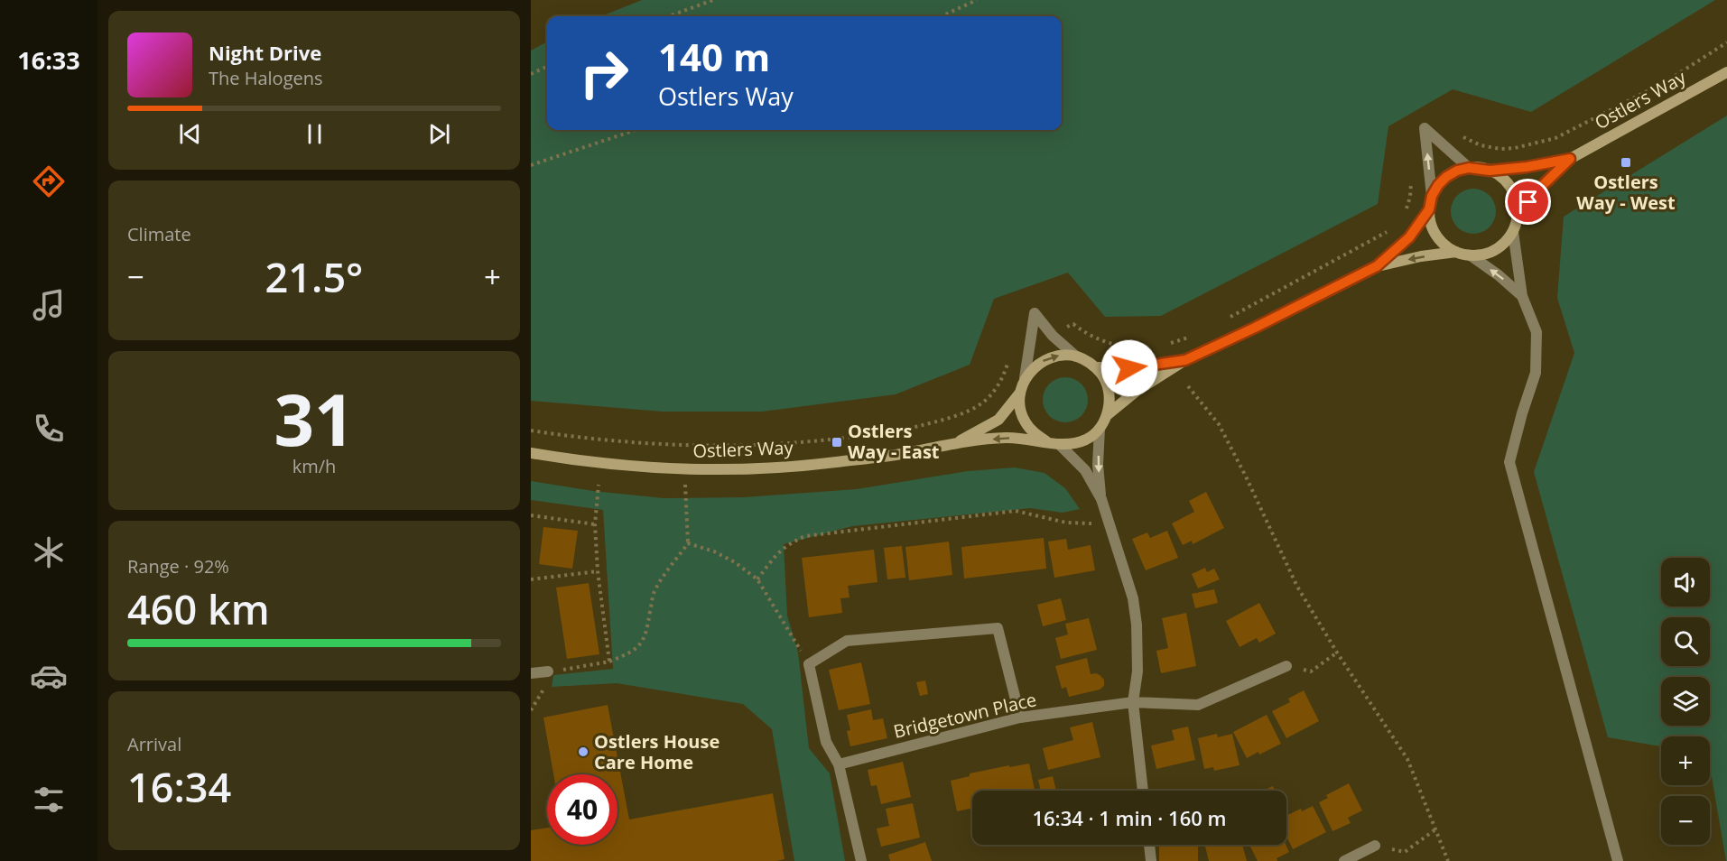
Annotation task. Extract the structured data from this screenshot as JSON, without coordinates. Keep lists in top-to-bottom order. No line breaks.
{"streets":{"street":["Ostlers Way","Bridgetown Place"]},"places":{"transit":["Ostlers Way - West","Ostlers Way - East"],"other":["Ostlers House Care Home"]},"page":{"tabs":"16:33","turn":["140 m","Ostlers Way"],"song":["Night Drive","The Halogens"],"tile":["Climate",["31","km/h"],["Range · 92%","460 km"],["Arrival","16:34"]],"heat":["−","21.5°","+"],"map_buttons":["+","−"],"limit":"40","trip":"16:34 · 1 min · 160 m"}}
